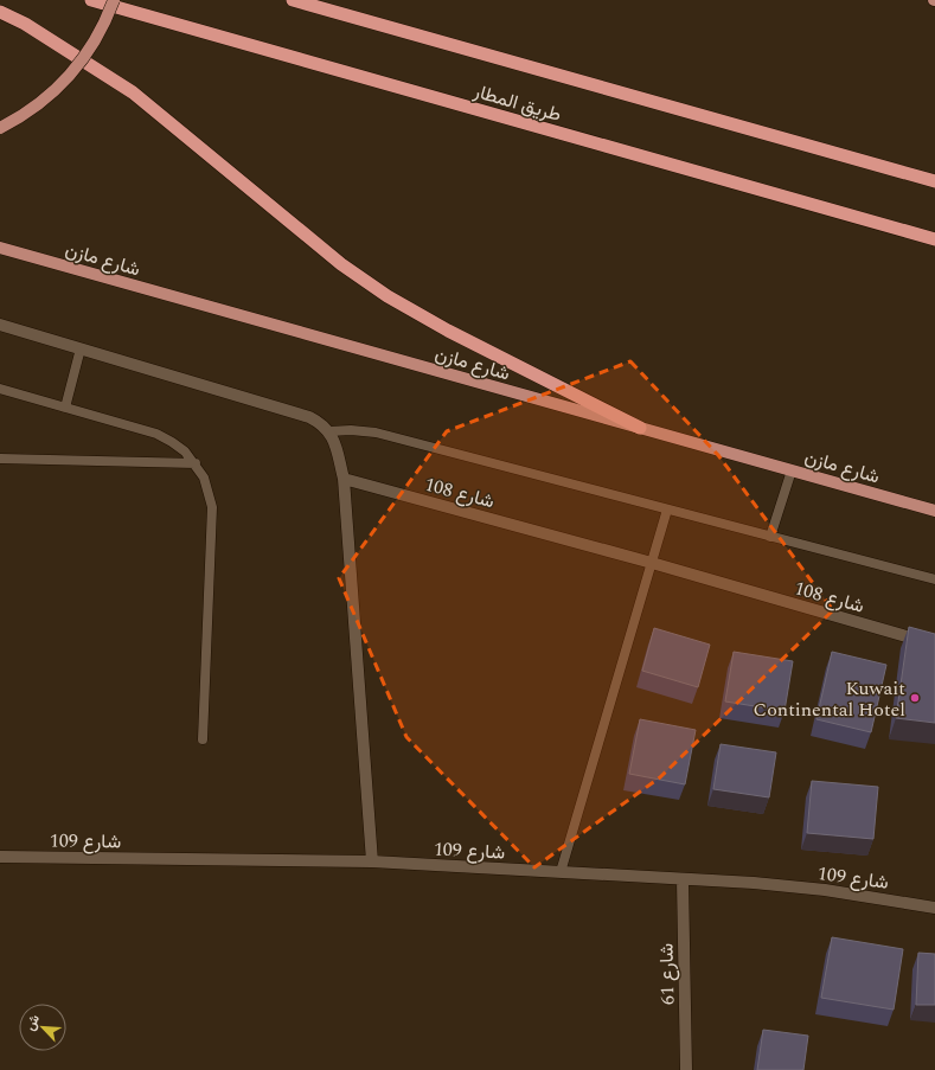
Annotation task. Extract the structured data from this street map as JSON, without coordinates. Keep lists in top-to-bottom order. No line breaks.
{"streets":{"highway":["طريق المطار"],"main road":["شارع مازن"],"street":["شارع 108","شارع 109","شارع 61"]},"crossings":[["شارع 109","شارع 61"]],"places":["Kuwait Continental Hotel"],"north":"top left"}
